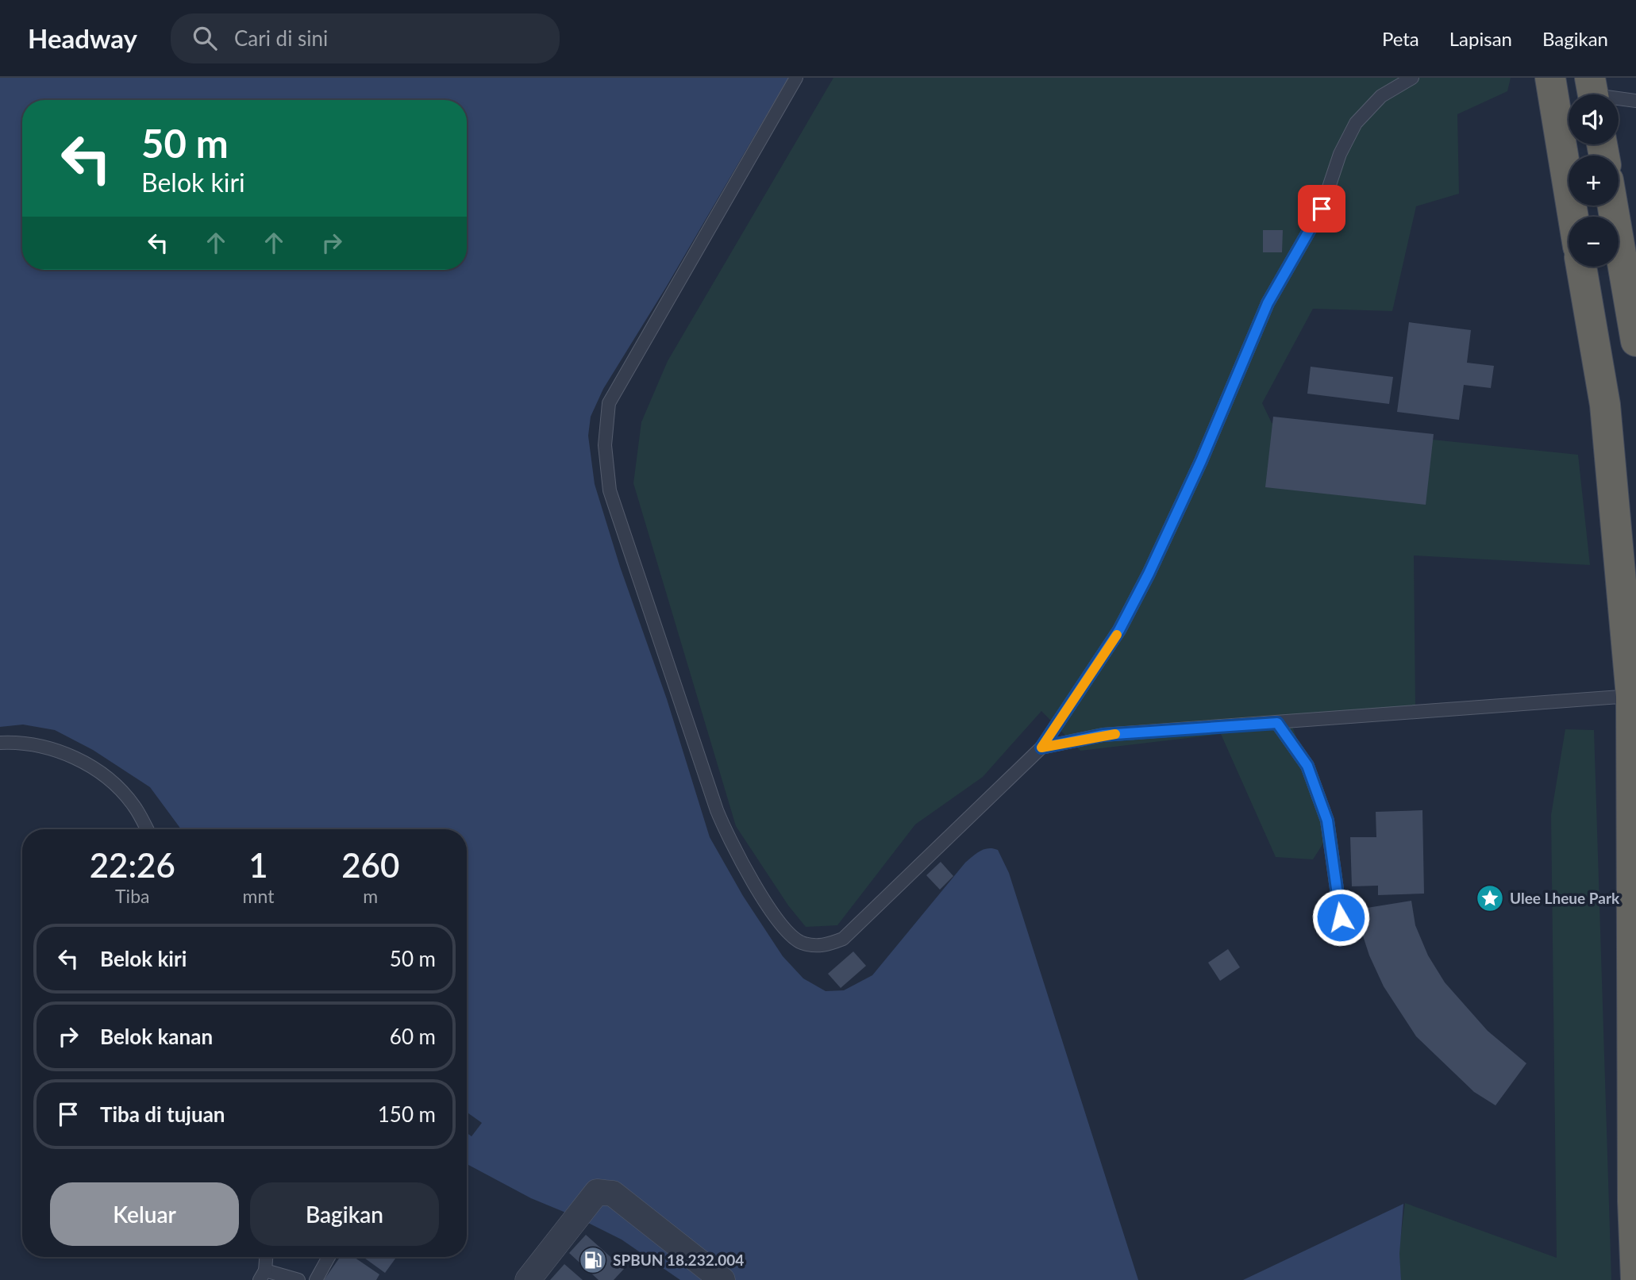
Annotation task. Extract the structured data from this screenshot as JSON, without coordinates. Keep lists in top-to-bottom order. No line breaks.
{"places":{"place":["Ulee Lheue Park"],"fuel station":["SPBUN 18.232.004"]},"page":{"header":"Headway","search":"Cari di sini","nav":["Peta","Lapisan","Bagikan"],"map_buttons":["+","−"],"turn":["50 m","Belok kiri"],"eta":["22:26","Tiba","1","mnt","260","m"],"list":[{"name":"Belok kiri","value":"50 m"},{"name":"Belok kanan","value":"60 m"},{"name":"Tiba di tujuan","value":"150 m"}],"buttons":["Keluar","Bagikan"]}}
